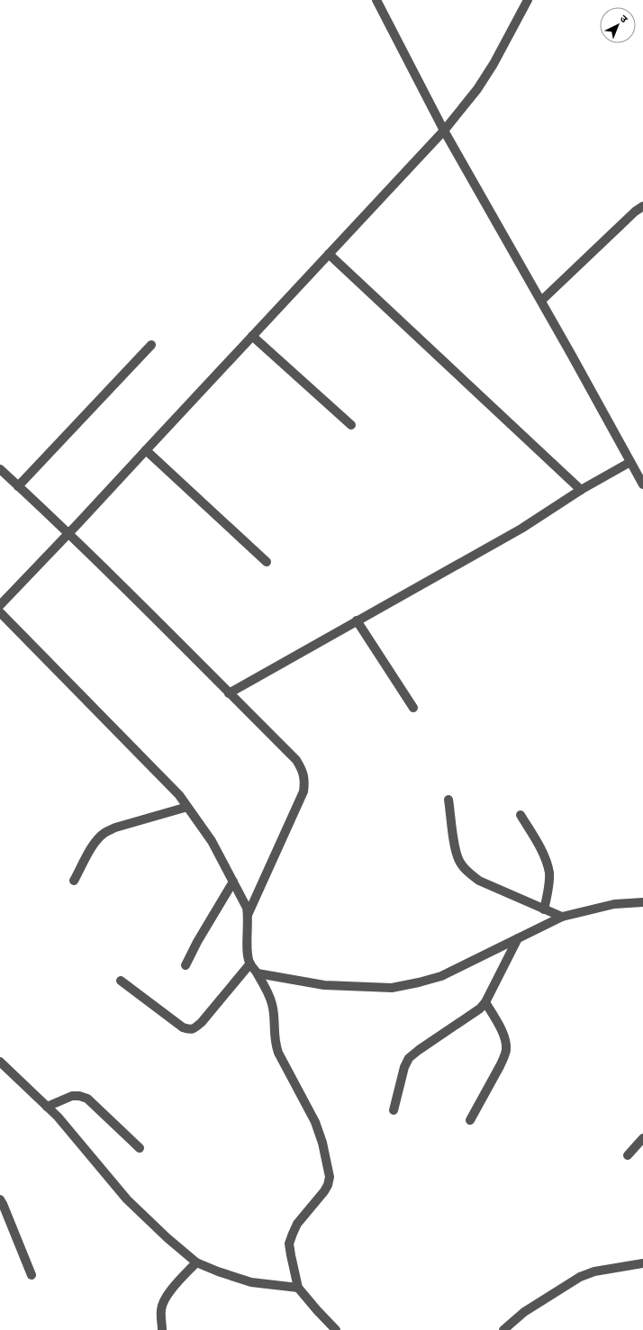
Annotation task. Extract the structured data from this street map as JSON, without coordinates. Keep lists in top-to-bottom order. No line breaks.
{"north":"top right"}
